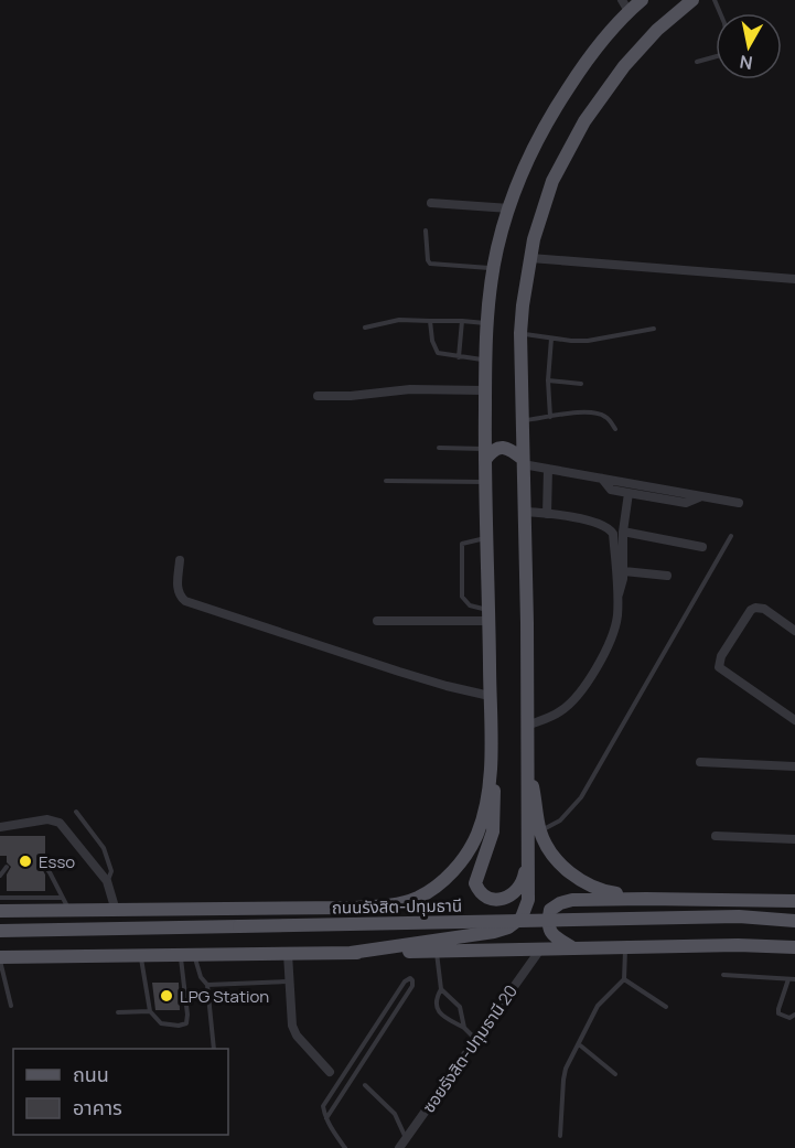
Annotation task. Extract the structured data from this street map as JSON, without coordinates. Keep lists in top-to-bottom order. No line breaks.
{"streets":{"main road":["ถนนรังสิต-ปทุมธานี"],"street":["ซอยรังสิต-ปทุมธานี 20"]},"places":["Esso","LPG Station"],"legend":["ถนน","อาคาร"],"north":"bottom"}
